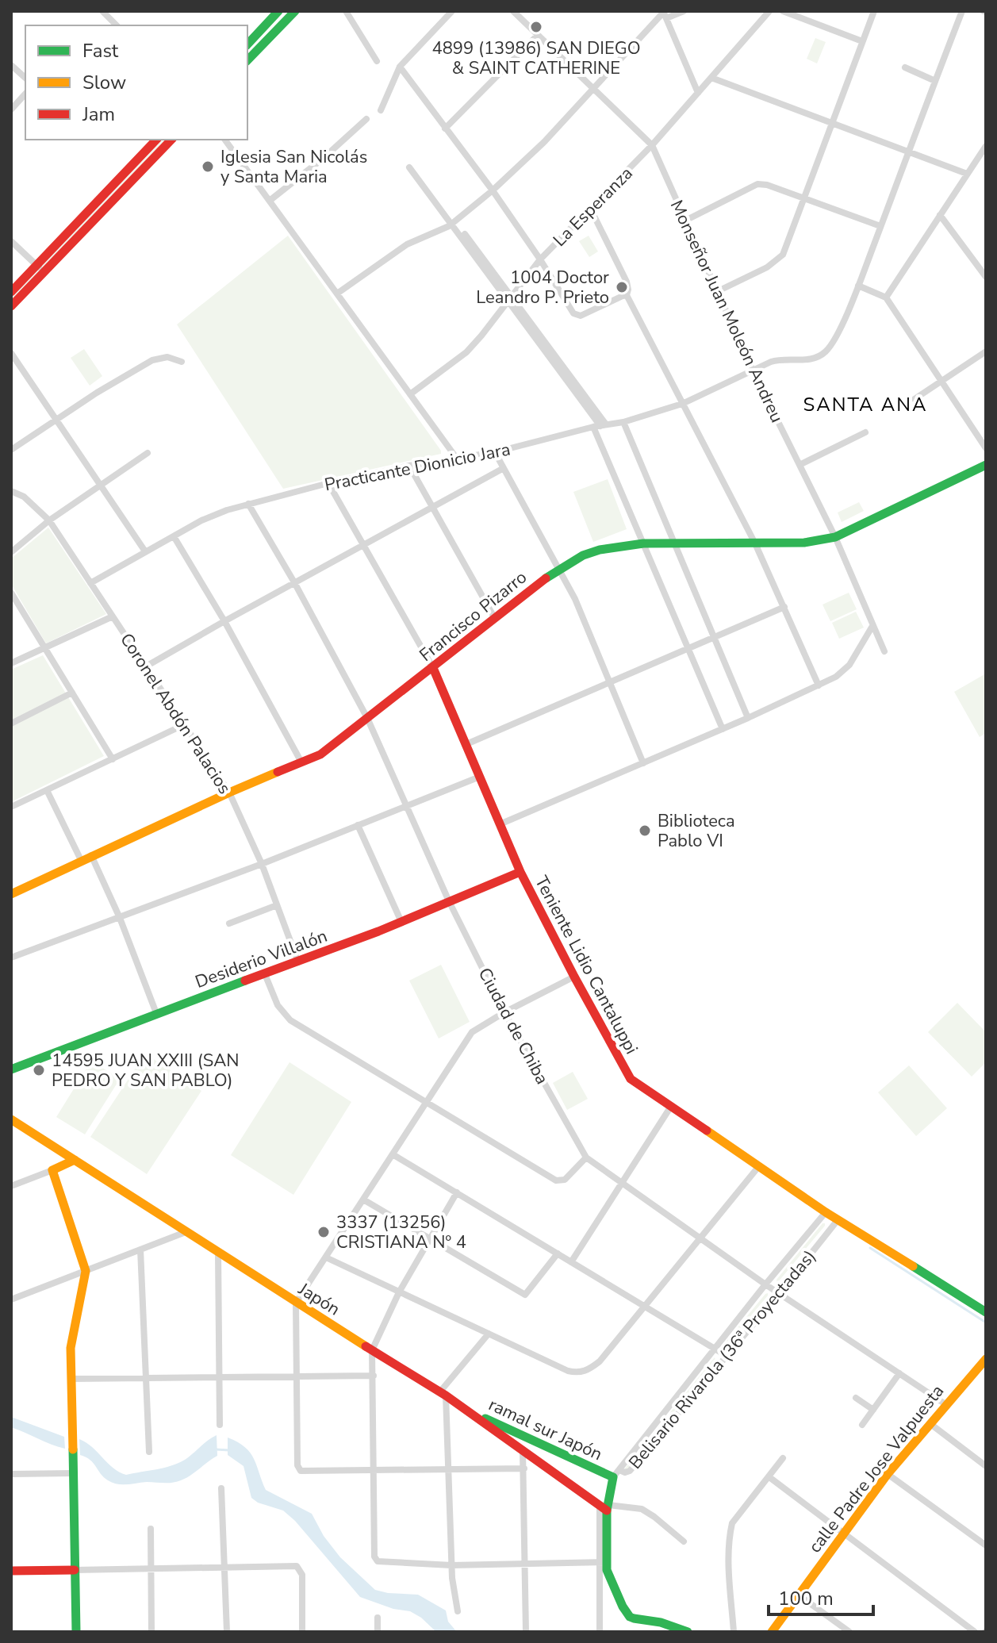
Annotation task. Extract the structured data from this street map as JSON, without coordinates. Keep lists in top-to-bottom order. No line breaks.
{"streets":{"street":["La Esperanza","Monseñor Juan Moleón Andreu","Practicante Dionicio Jara","Francisco Pizarro","Coronel Abdón Palacios","Desiderio Villalón","Teniente Lidio Cantaluppi","Ciudad de Chiba","Japón","Belisario Rivarola (36ª Proyectadas)","ramal sur Japón","calle Padre Jose Valpuesta"]},"crossings":[["La Esperanza","Monseñor Juan Moleón Andreu"],["Monseñor Juan Moleón Andreu","Practicante Dionicio Jara"],["Monseñor Juan Moleón Andreu","Francisco Pizarro"],["Practicante Dionicio Jara","Coronel Abdón Palacios"],["Practicante Dionicio Jara","Teniente Lidio Cantaluppi"],["Practicante Dionicio Jara","Ciudad de Chiba"],["Francisco Pizarro","Coronel Abdón Palacios"],["Francisco Pizarro","Teniente Lidio Cantaluppi"],["Francisco Pizarro","Ciudad de Chiba"],["Coronel Abdón Palacios","Desiderio Villalón"],["Desiderio Villalón","Teniente Lidio Cantaluppi"],["Desiderio Villalón","Ciudad de Chiba"],["Teniente Lidio Cantaluppi","Belisario Rivarola (36ª Proyectadas)"],["Ciudad de Chiba","Belisario Rivarola (36ª Proyectadas)"],["Ciudad de Chiba","calle Padre Jose Valpuesta"],["Japón","ramal sur Japón"],["Belisario Rivarola (36ª Proyectadas)","ramal sur Japón"]],"districts":["SANTA ANA"],"places":["4899 (13986) SAN DIEGO & SAINT CATHERINE","Iglesia San Nicolás y Santa Maria","1004 Doctor Leandro P. Prieto","Biblioteca Pablo VI","14595 JUAN XXIII (SAN PEDRO Y SAN PABLO)","3337 (13256) CRISTIANA Nº 4"],"legend":["Fast","Slow","Jam"],"scale_bar":"100 m"}
